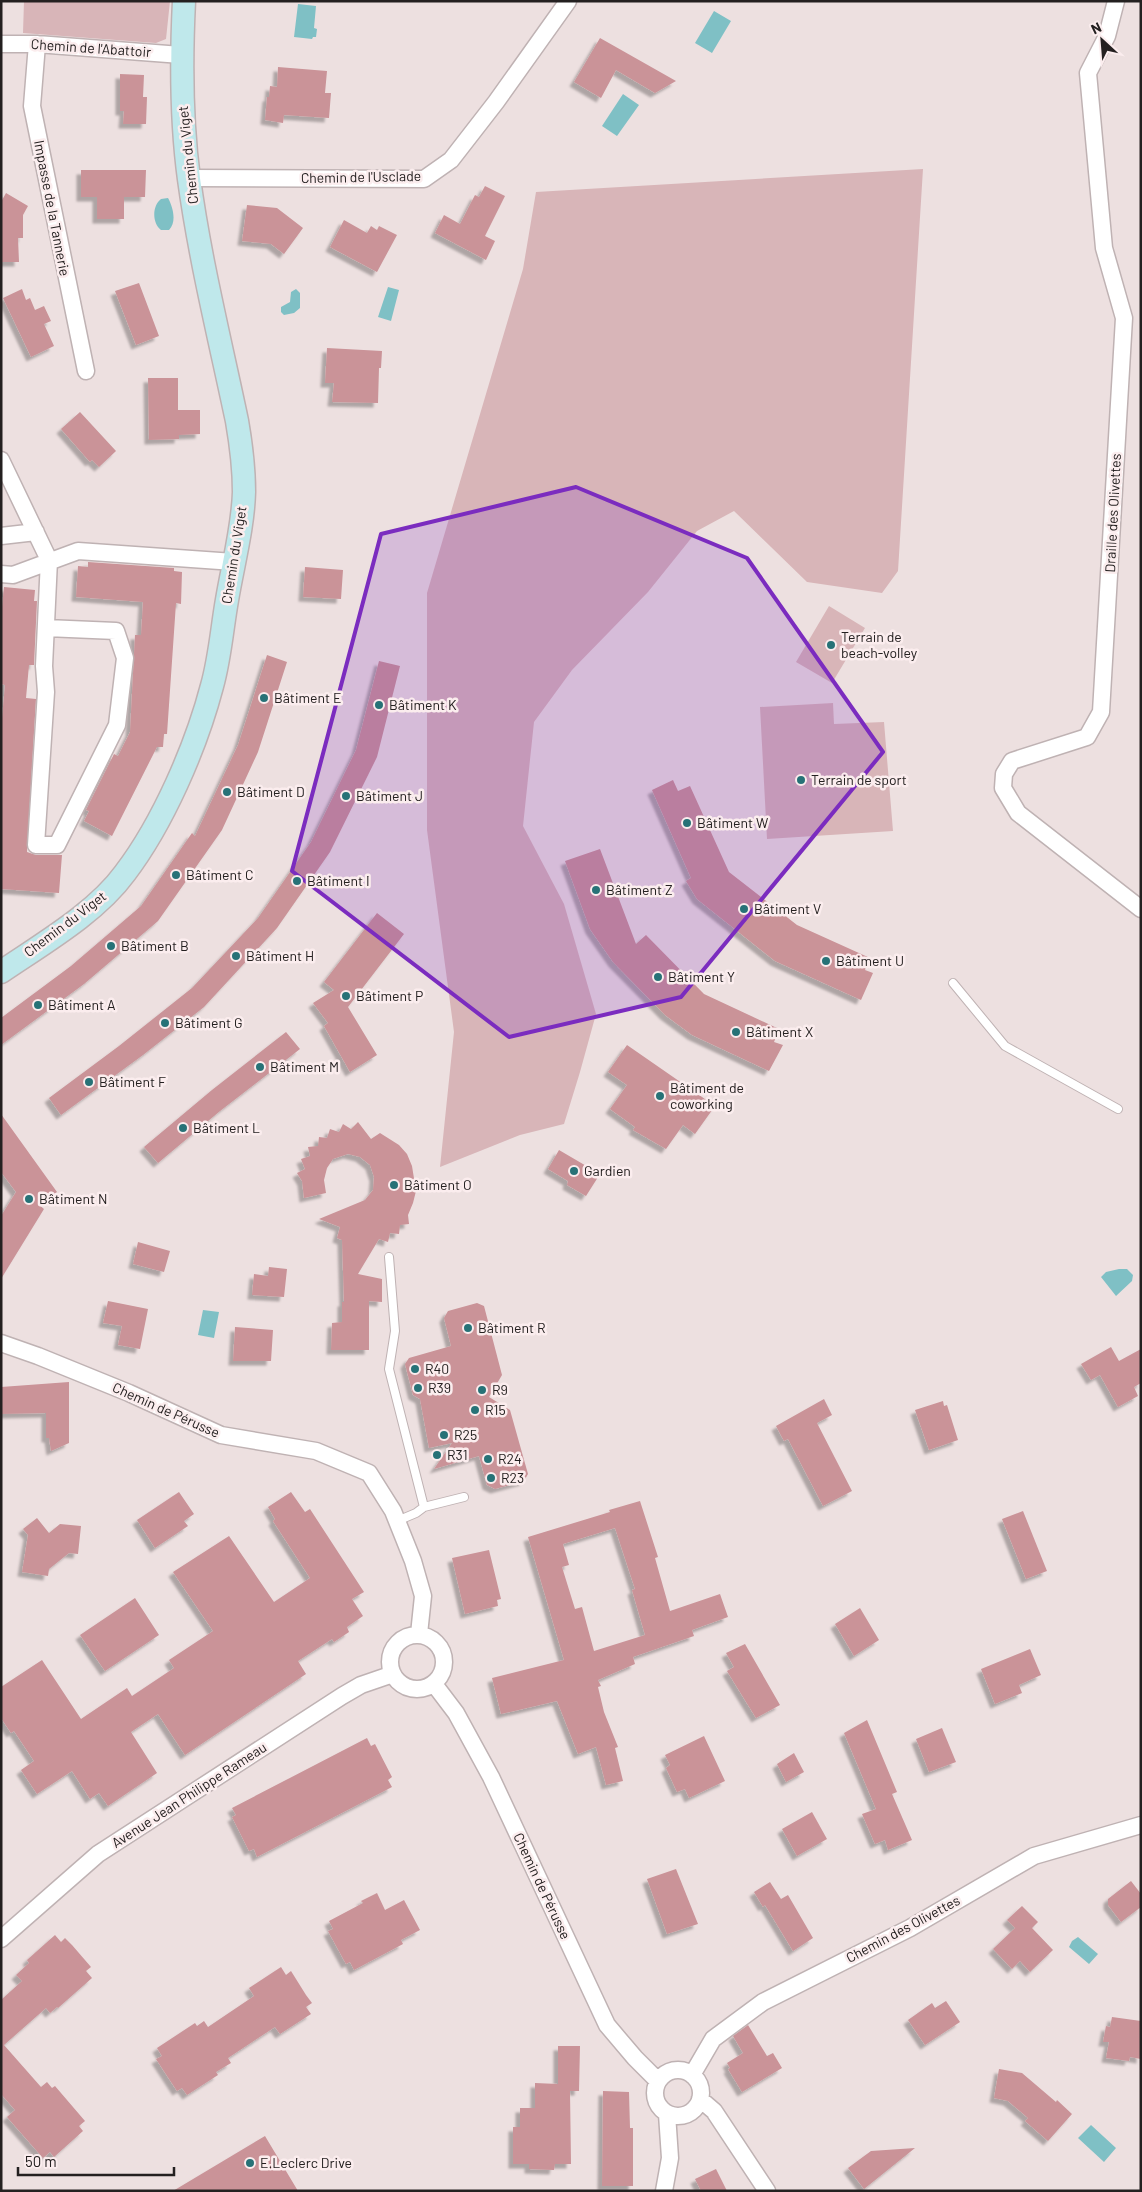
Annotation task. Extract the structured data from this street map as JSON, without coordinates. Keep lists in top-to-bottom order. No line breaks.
{"streets":{"street":["Chemin de l'Abattoir","Chemin du Viget","Chemin de l'Usclade","Impasse de la Tannerie","Draille des Olivettes","Chemin de Pérusse","Avenue Jean Philippe Rameau","Chemin des Olivettes"]},"crossings":[["Chemin de l'Abattoir","Chemin du Viget"],["Chemin de l'Abattoir","Impasse de la Tannerie"],["Chemin du Viget","Chemin de l'Usclade"],["Chemin de Pérusse","Avenue Jean Philippe Rameau"],["Chemin de Pérusse","Chemin des Olivettes"]],"places":["Terrain de beach-volley","Bâtiment E","Bâtiment K","Terrain de sport","Bâtiment D","Bâtiment J","Bâtiment W","Bâtiment C","Bâtiment I","Bâtiment Z","Bâtiment V","Bâtiment B","Bâtiment H","Bâtiment U","Bâtiment Y","Bâtiment P","Bâtiment A","Bâtiment G","Bâtiment X","Bâtiment M","Bâtiment F","Bâtiment de coworking","Bâtiment L","Gardien","Bâtiment O","Bâtiment N","Bâtiment R","R40","R39","R9","R15","R25","R31","R24","R23","E.Leclerc Drive"],"scale_bar":"50 m","north":"top left"}
